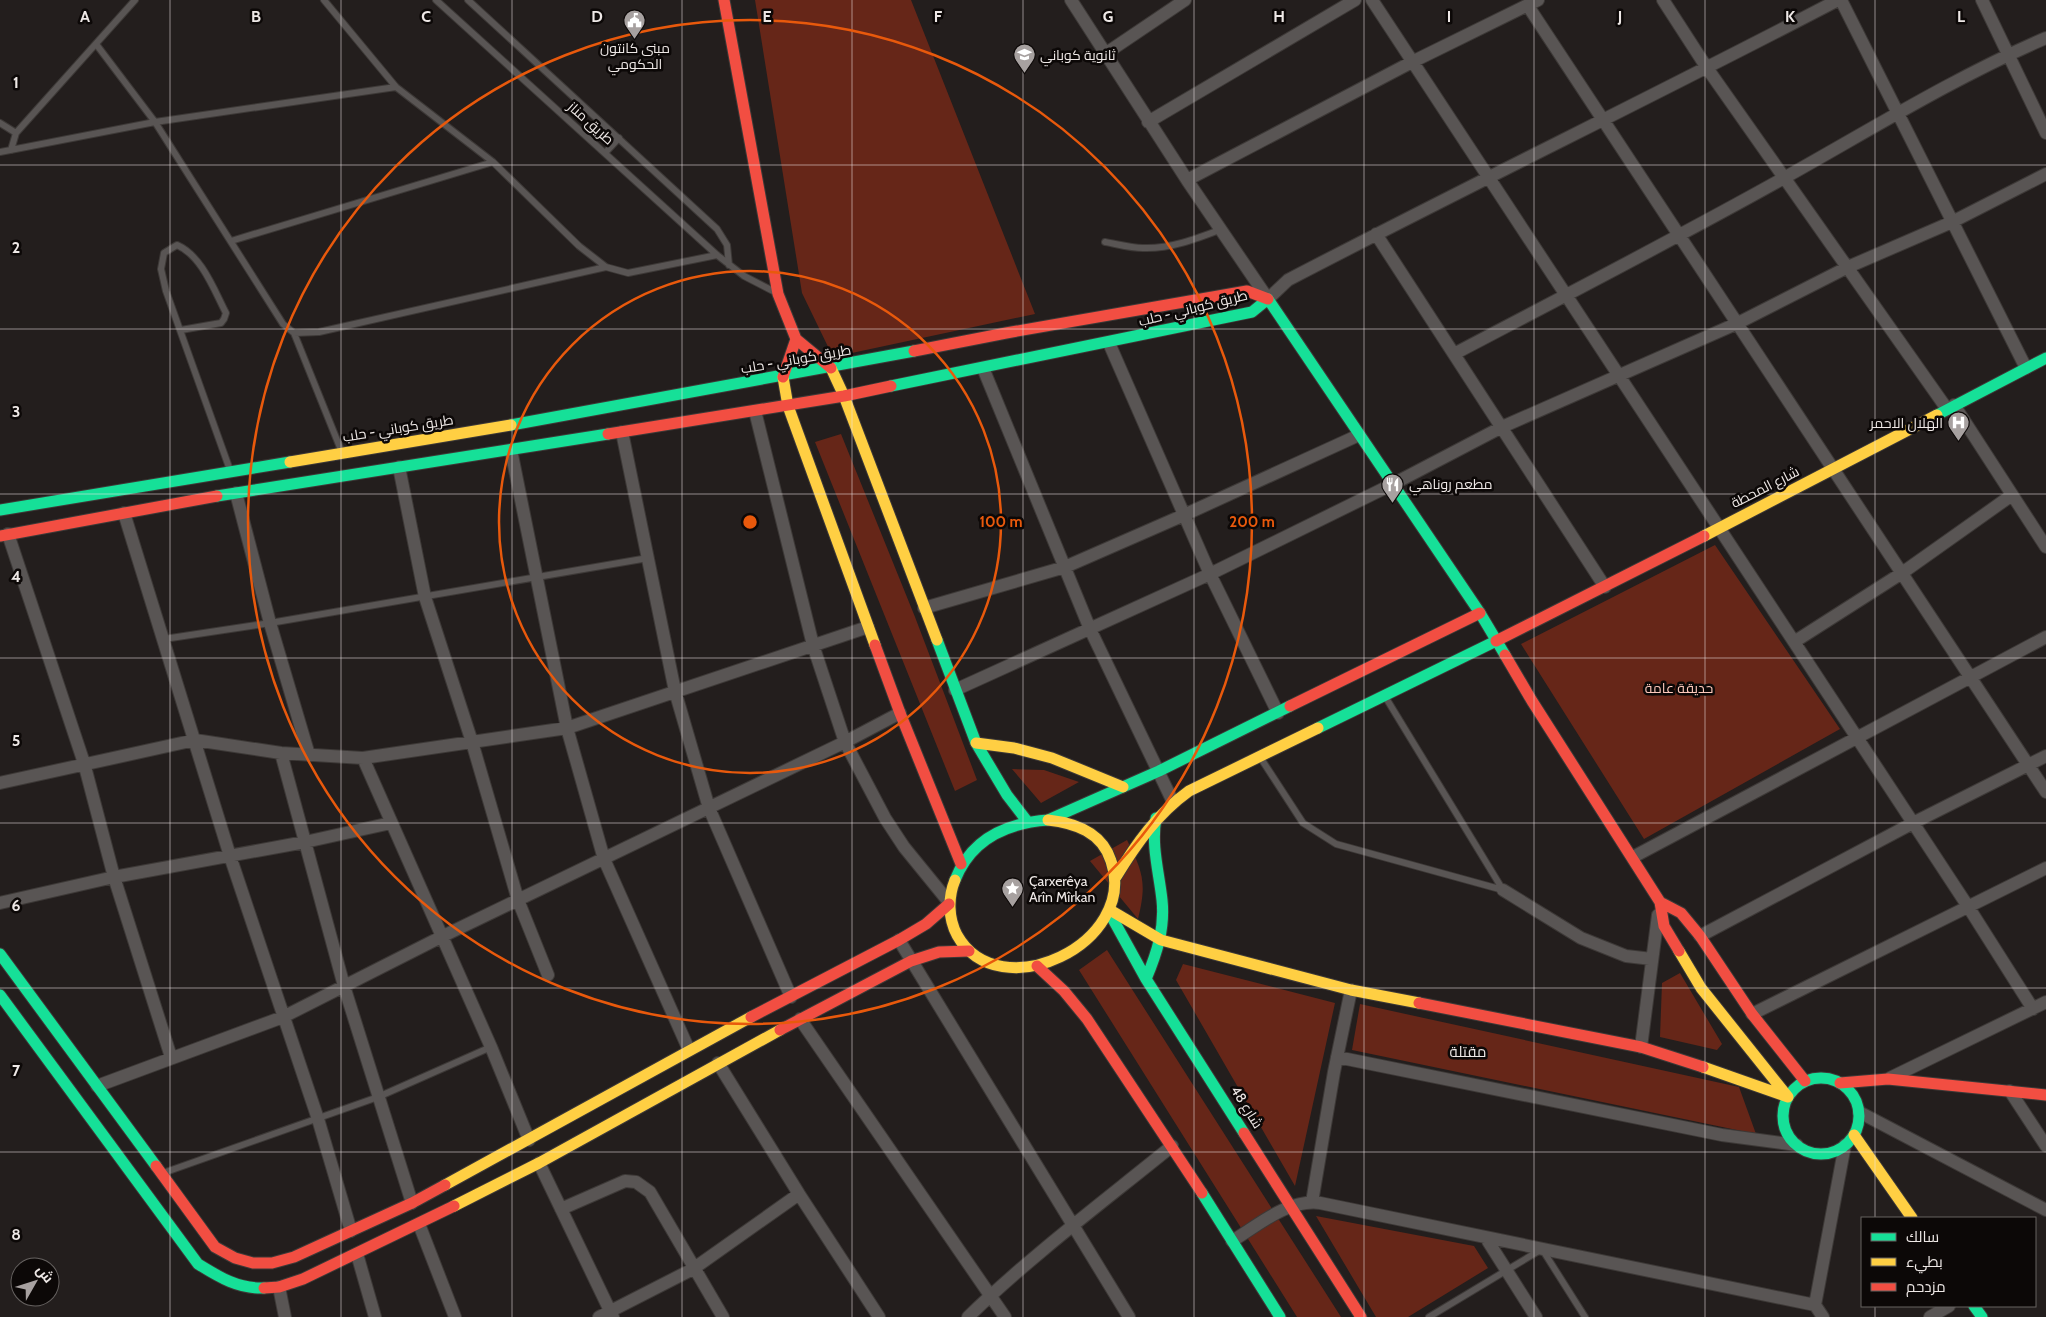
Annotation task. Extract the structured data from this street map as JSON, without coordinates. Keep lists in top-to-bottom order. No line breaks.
{"streets":{"main road":["طريق كوباني - حلب","شارع المحطة","48 شارع"],"lane":["طريق مناز"]},"crossings":[["شارع المحطة","48 شارع"]],"districts":["مقتلة"],"parks":["حديقة عامة"],"places":{"public building":["مبنى كانتون الحكومي"],"school or university":["ثانوية كوباني"],"hospital":["الهلال الاحمر"],"restaurant":["مطعم روناهي"],"place":["Çarxerêya Arîn Mîrkan"]},"legend":["سالك","بطيء","مزدحم"],"north":"top right","grid":{"columns":["A","B","C","D","E","F","G","H","I","J","K","L"],"rows":["1","2","3","4","5","6","7","8"]},"rings":["100 m","200 m"]}
